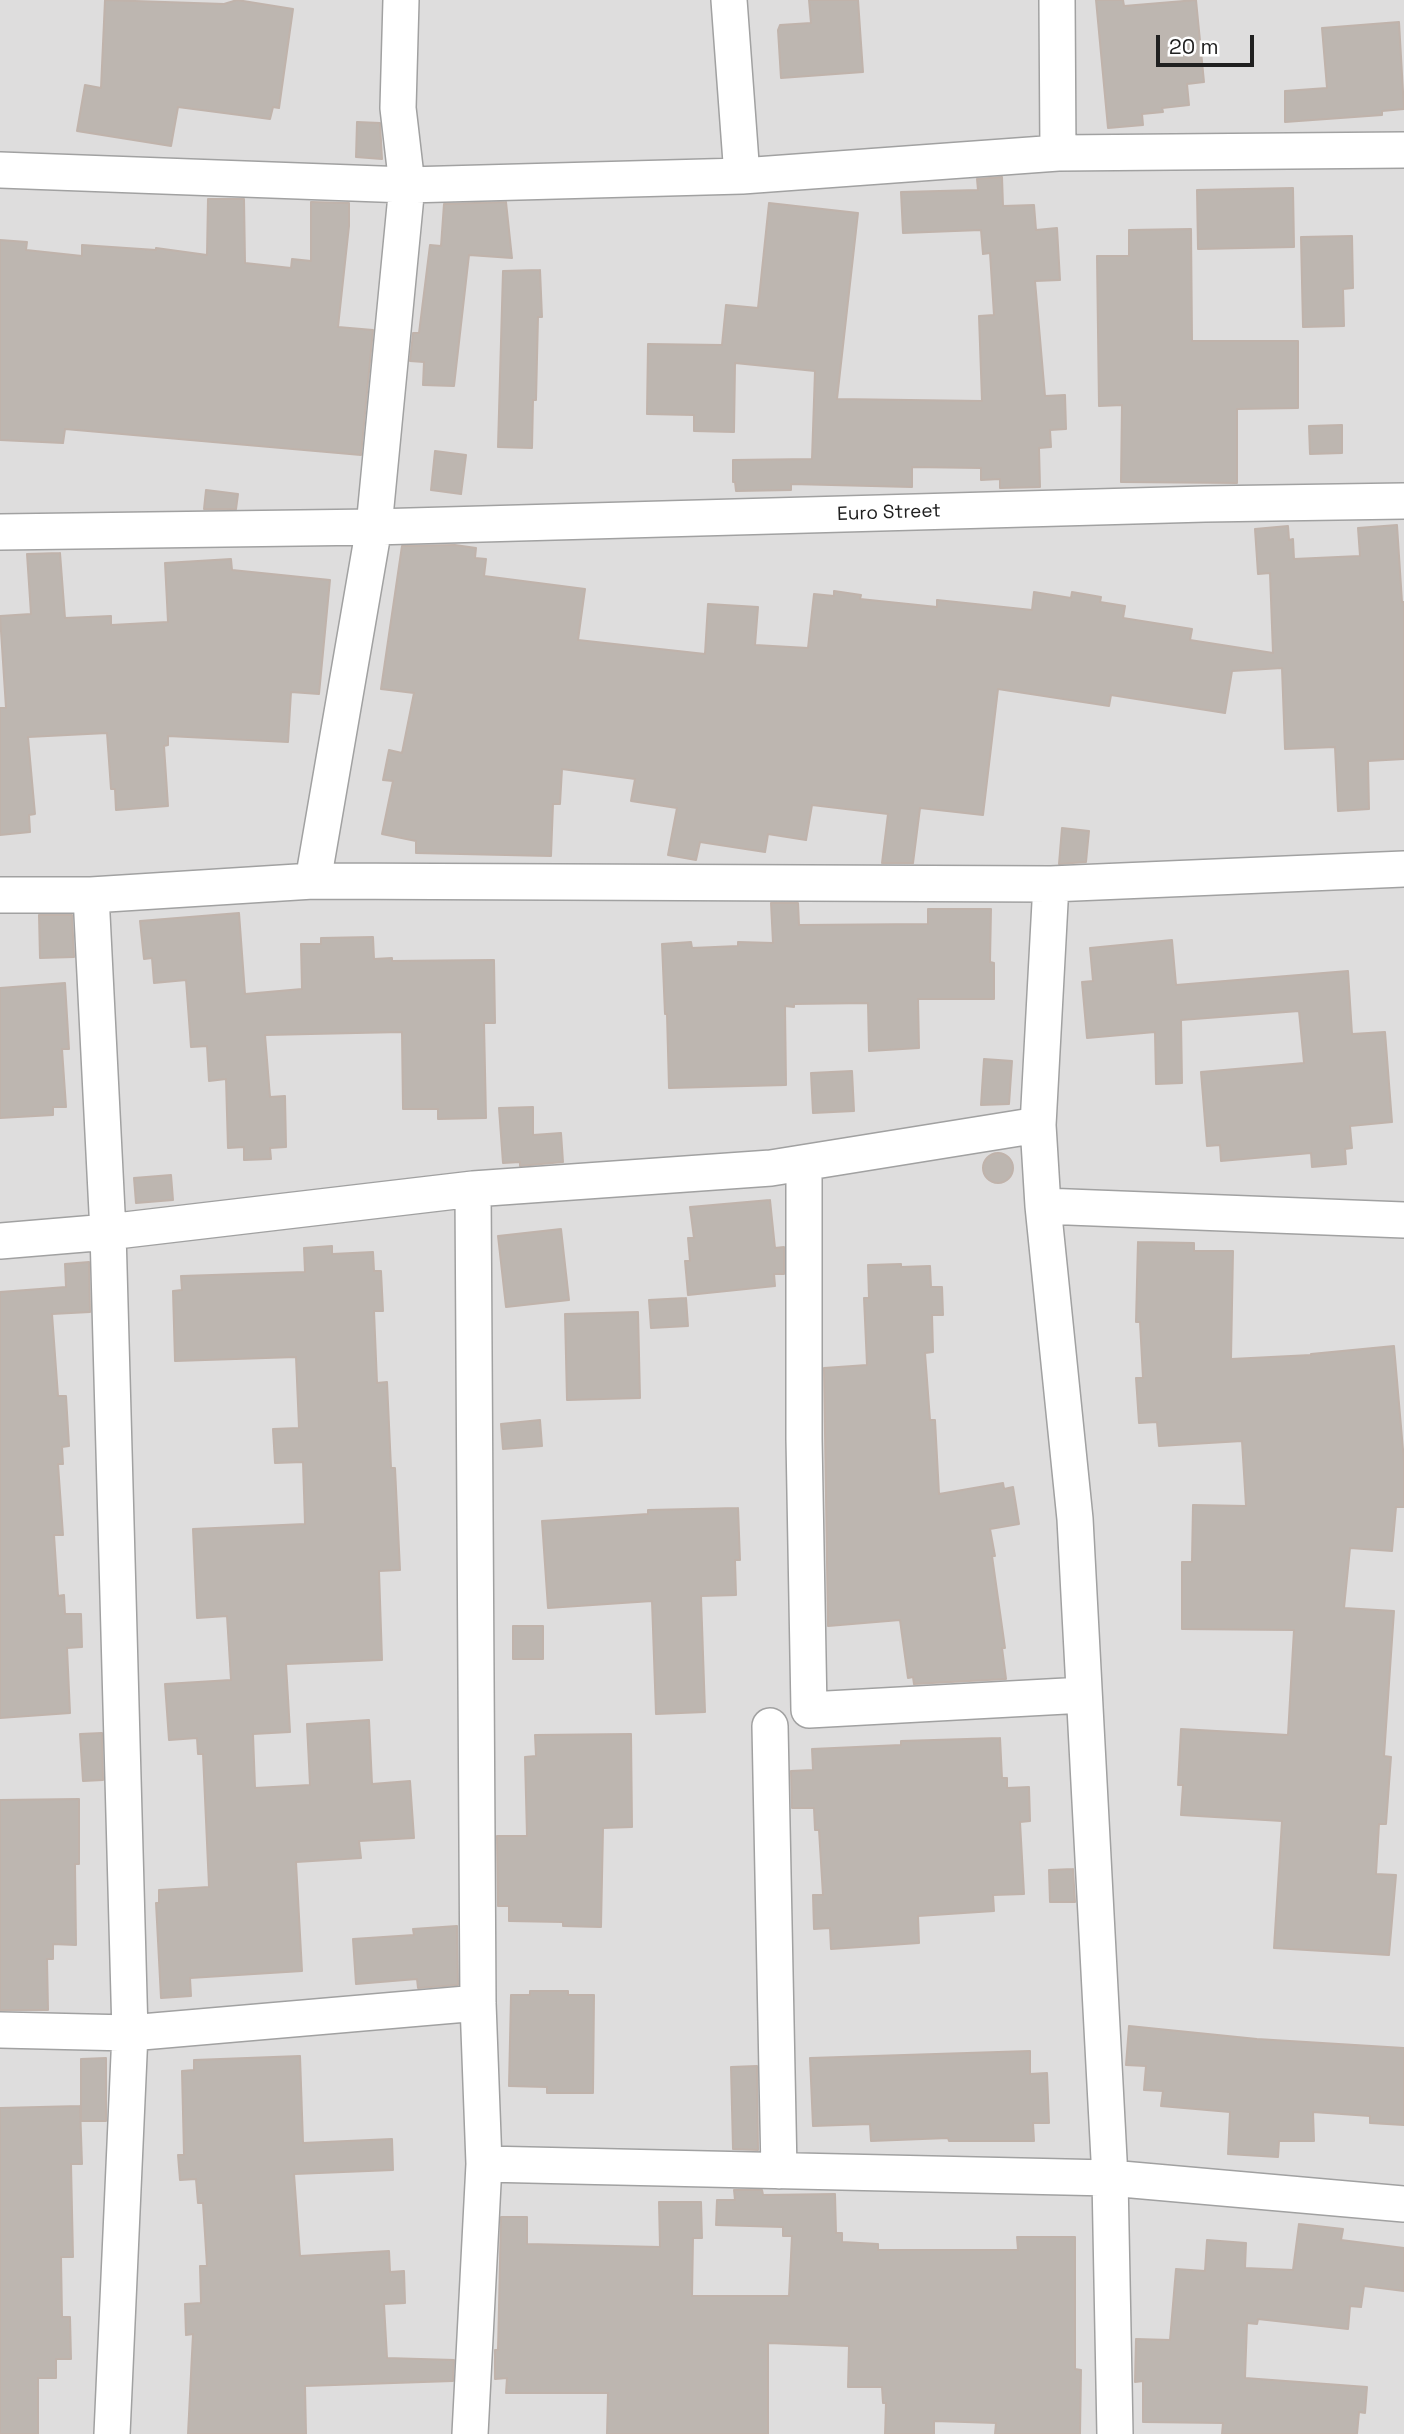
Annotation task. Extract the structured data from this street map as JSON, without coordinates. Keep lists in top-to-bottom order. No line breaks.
{"streets":{"street":["Euro Street"]},"scale_bar":"20 m"}
